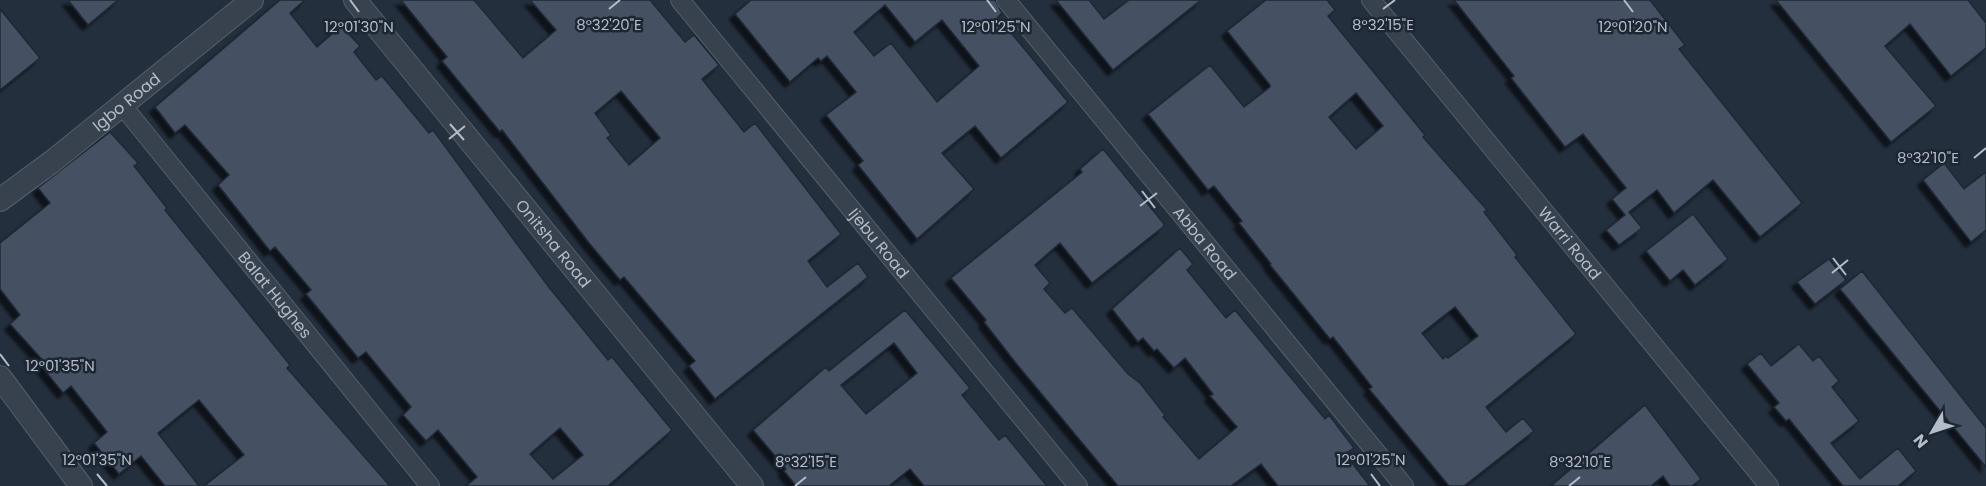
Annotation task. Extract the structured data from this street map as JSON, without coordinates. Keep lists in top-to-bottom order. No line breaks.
{"streets":{"street":["Igbo Road","Warri Road","Onitsha Road","Ijebu Road","Abba Road","Balat Hughes"]},"crossings":[["Igbo Road","Balat Hughes"]],"north":"bottom left","coordinates":["8°32'20\"E","8°32'15\"E","12°01'25\"N","12°01'30\"N","12°01'20\"N","8°32'10\"E","12°01'35\"N"]}
